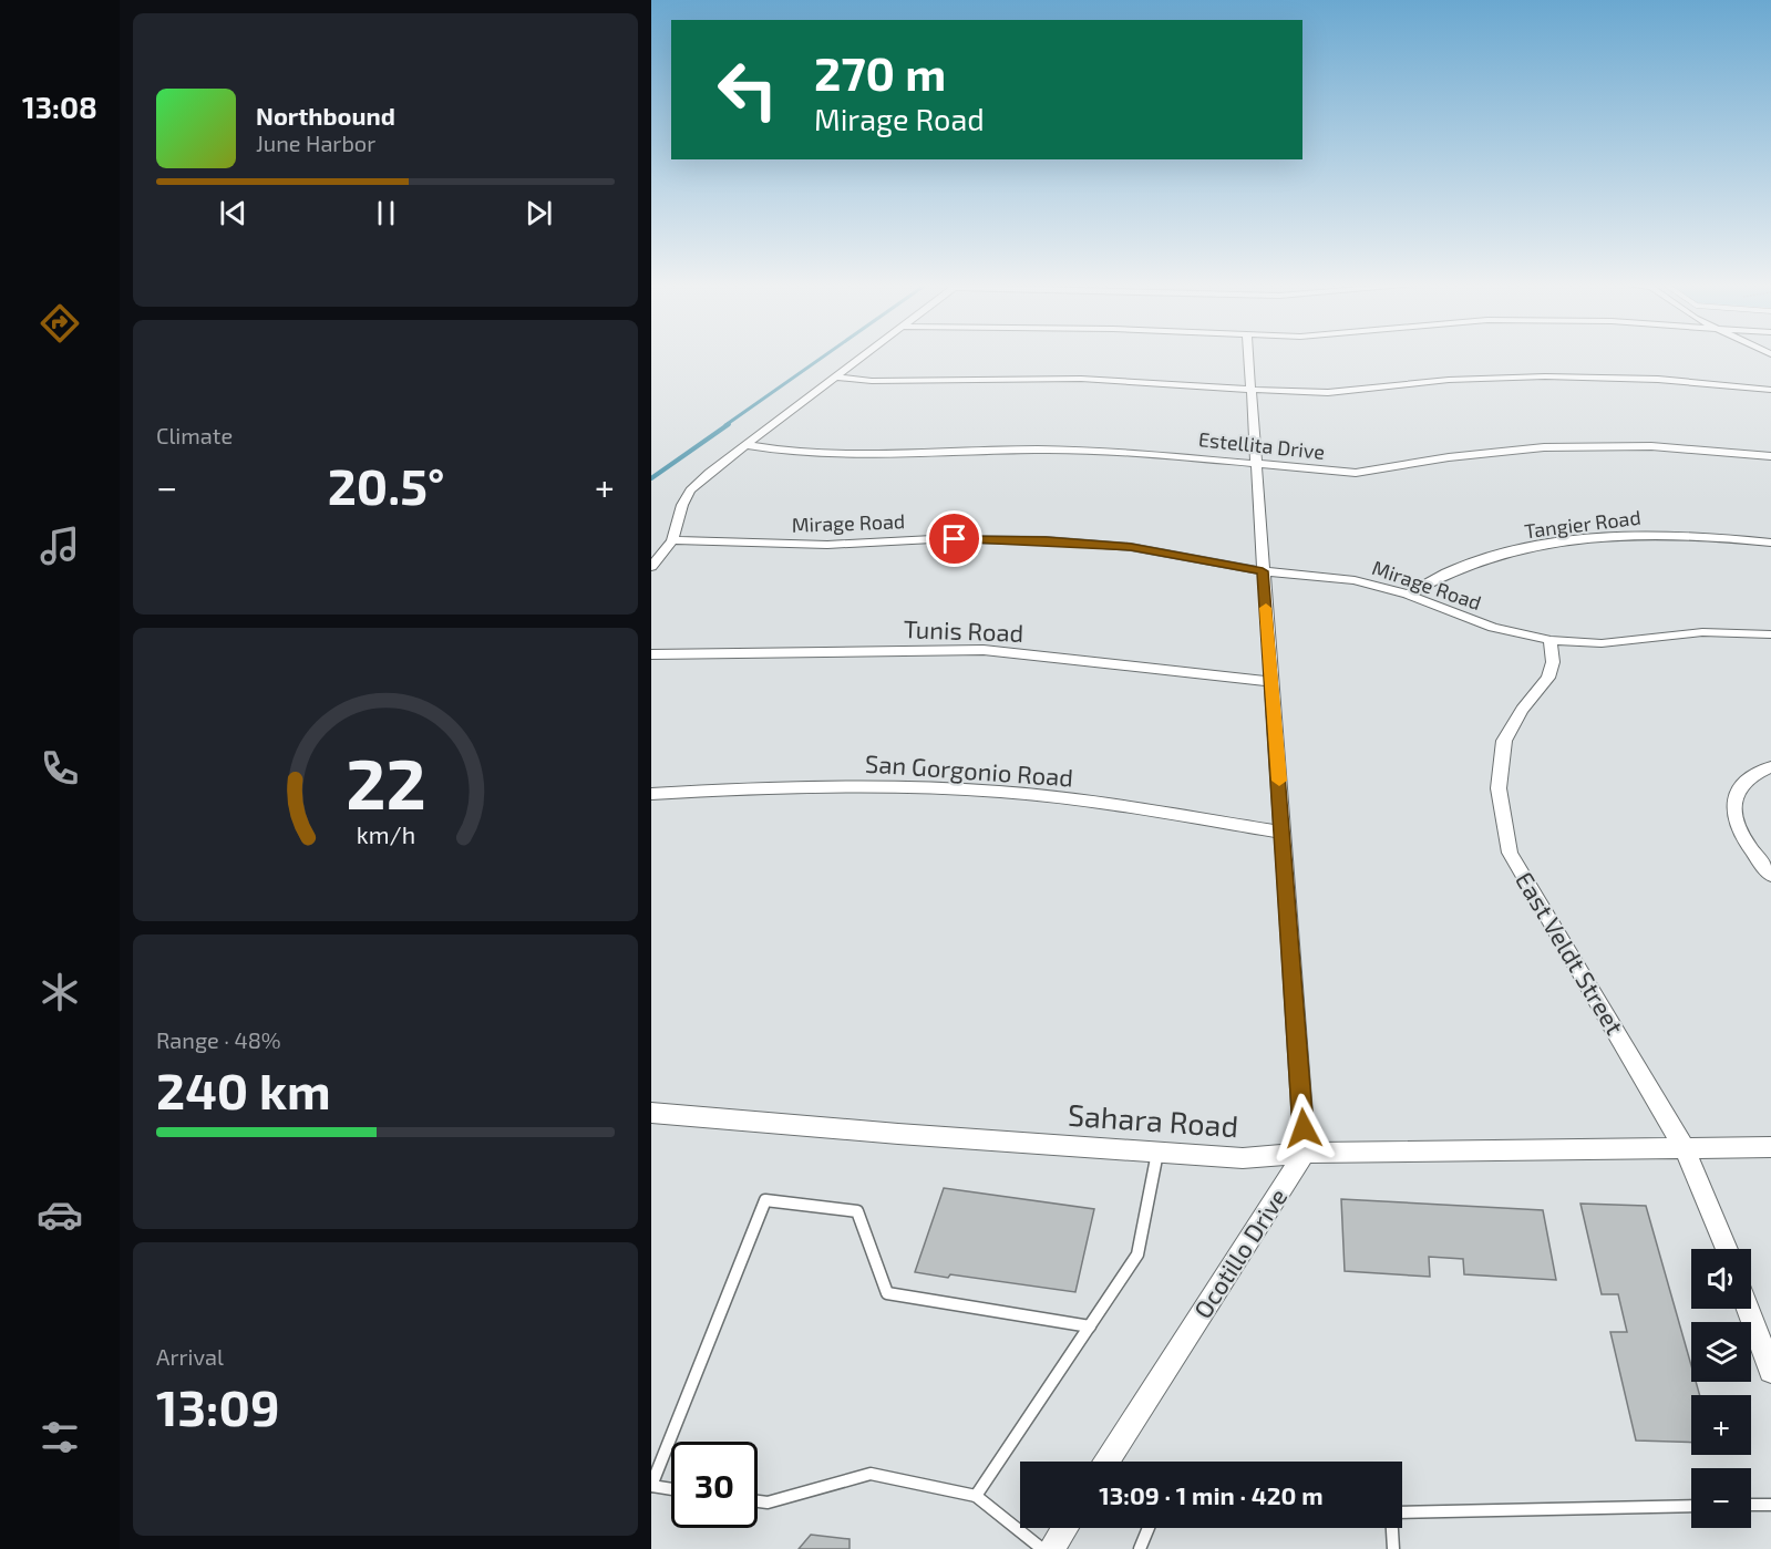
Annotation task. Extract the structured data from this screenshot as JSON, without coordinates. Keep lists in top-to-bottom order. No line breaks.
{"streets":{"street":["Estellita Drive","Mirage Road","Tangier Road","Tunis Road","San Gorgonio Road","East Veldt Street","Sahara Road","Ocotillo Drive"]},"crossings":[["Mirage Road","Tangier Road"],["Mirage Road","East Veldt Street"],["East Veldt Street","Sahara Road"],["Sahara Road","Ocotillo Drive"]],"page":{"tabs":"13:08","turn":["270 m","Mirage Road"],"song":["Northbound","June Harbor"],"tile":["Climate",["Range · 48%","240 km"],["Arrival","13:09"]],"heat":["−","20.5°","+"],"map_buttons":["+","−"],"limit":"30","trip":"13:09 · 1 min · 420 m","gauge":["22","km/h"]}}
